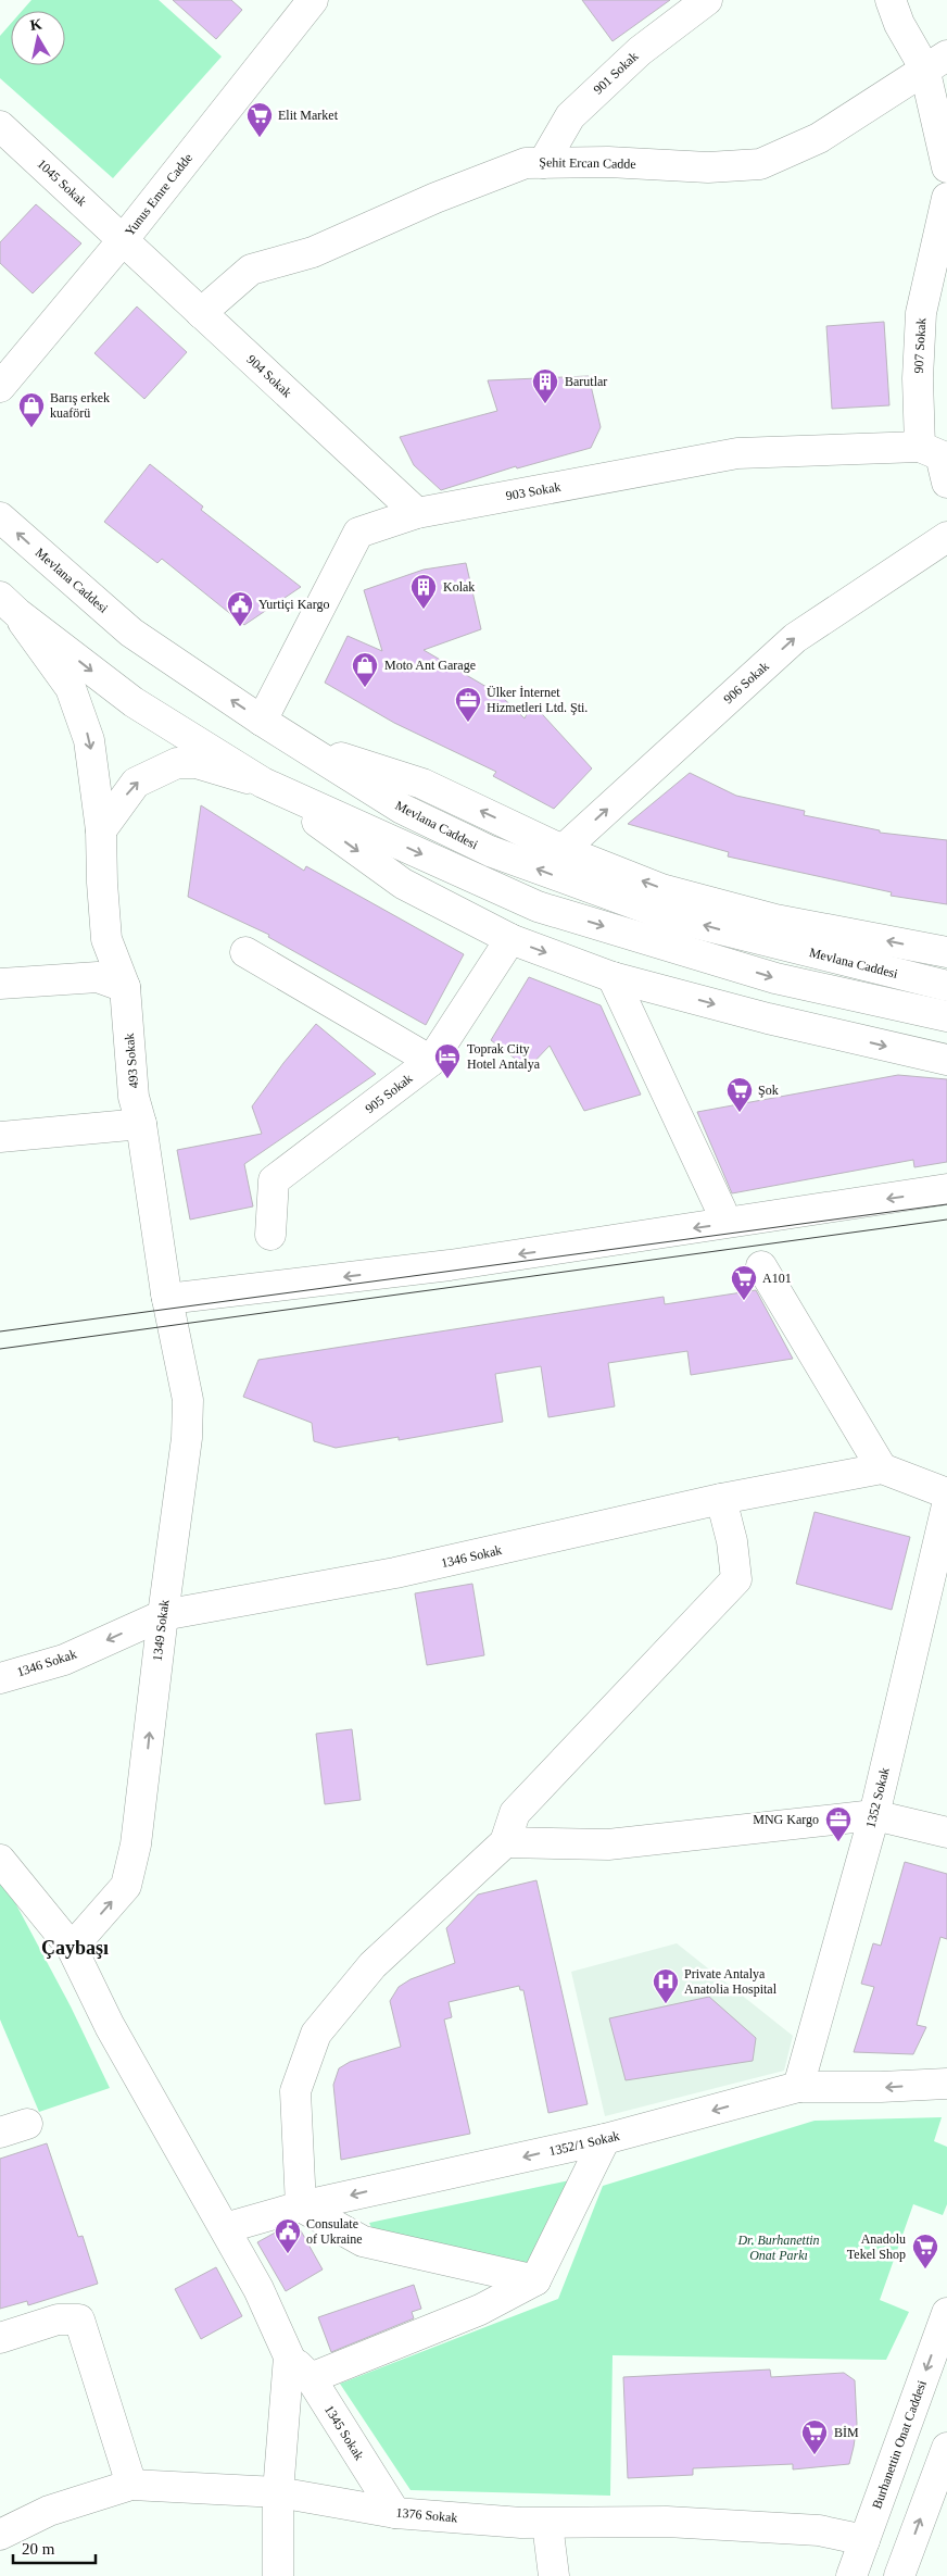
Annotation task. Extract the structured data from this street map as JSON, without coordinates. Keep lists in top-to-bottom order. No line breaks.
{"streets":{"street":["901 Sokak","Şehit Ercan Cadde","1045 Sokak","Yunus Emre Cadde","907 Sokak","904 Sokak","903 Sokak","Mevlana Caddesi","906 Sokak","493 Sokak","905 Sokak","1346 Sokak","1349 Sokak","1352 Sokak","1352/1 Sokak","1345 Sokak","Burhanettin Onat Caddesi","1376 Sokak"]},"crossings":[["901 Sokak","Şehit Ercan Cadde"],["Şehit Ercan Cadde","904 Sokak"],["1045 Sokak","Yunus Emre Cadde"],["1045 Sokak","904 Sokak"],["Yunus Emre Cadde","904 Sokak"],["907 Sokak","903 Sokak"],["904 Sokak","903 Sokak"],["903 Sokak","Mevlana Caddesi"],["493 Sokak","1349 Sokak"],["1346 Sokak","1349 Sokak"],["1352 Sokak","1352/1 Sokak"],["1345 Sokak","1376 Sokak"],["Burhanettin Onat Caddesi","1376 Sokak"]],"one_way":["906 Sokak"],"districts":["Çaybaşı"],"parks":["Dr. Burhanettin Onat Parkı"],"places":{"supermarket":["Elit Market","Şok","A101","Anadolu Tekel Shop","BİM"],"building":["Barutlar","Kolak"],"shop":["Barış erkek kuaförü","Moto Ant Garage"],"public building":["Yurtiçi Kargo","Consulate of Ukraine"],"office":["Ülker İnternet Hizmetleri Ltd. Şti.","MNG Kargo"],"hotel":["Toprak City Hotel Antalya"],"hospital":["Private Antalya Anatolia Hospital"]},"scale_bar":"20 m","north":"top"}
